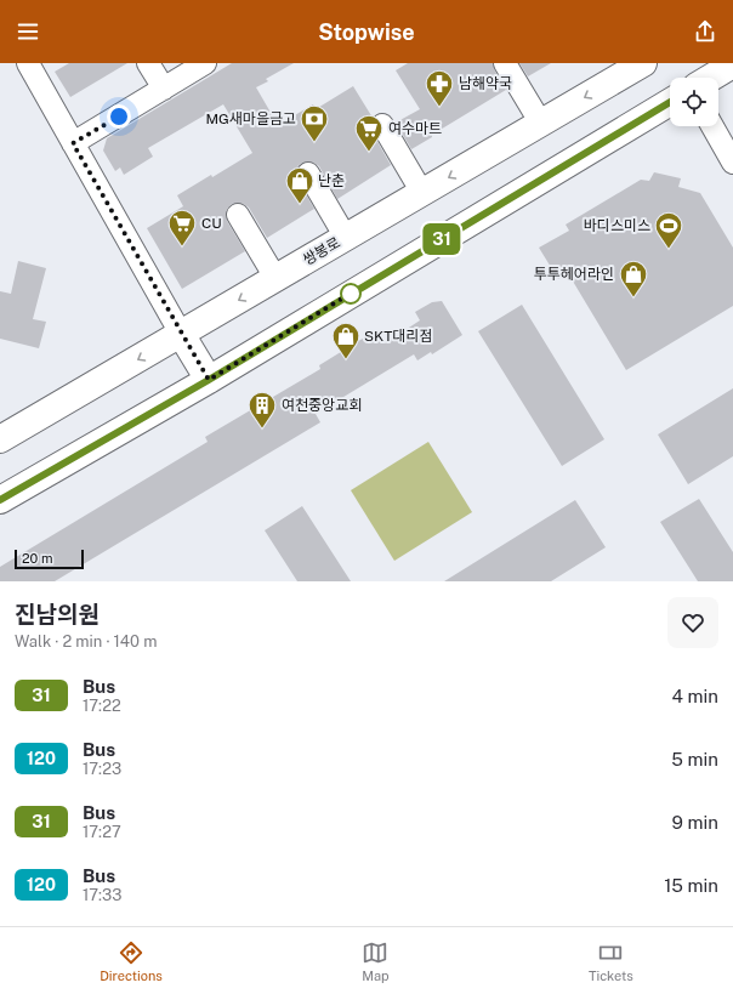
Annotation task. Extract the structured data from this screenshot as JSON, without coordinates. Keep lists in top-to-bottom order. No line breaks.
{"streets":{"street":["쌍봉로"]},"places":{"pharmacy":["남해약국"],"bank":["MG새마을금고"],"supermarket":["여수마트","CU"],"shop":["난춘","투투헤어라인","SKT대리점"],"sports":["바디스미스"],"building":["여천중앙교회"]},"lines":["bus line 31"],"scale_bar":"20 m","page":{"header":"Stopwise","on_map":"31","scale":"20 m","heading":["진남의원","Walk · 2 min · 140 m"],"list":[{"mark":"31","name":"Bus","note":"17:22","value":"4 min"},{"mark":"120","name":"Bus","note":"17:23","value":"5 min"},{"mark":"31","name":"Bus","note":"17:27","value":"9 min"},{"mark":"120","name":"Bus","note":"17:33","value":"15 min"}],"tabs":["Directions","Map","Tickets"]}}
